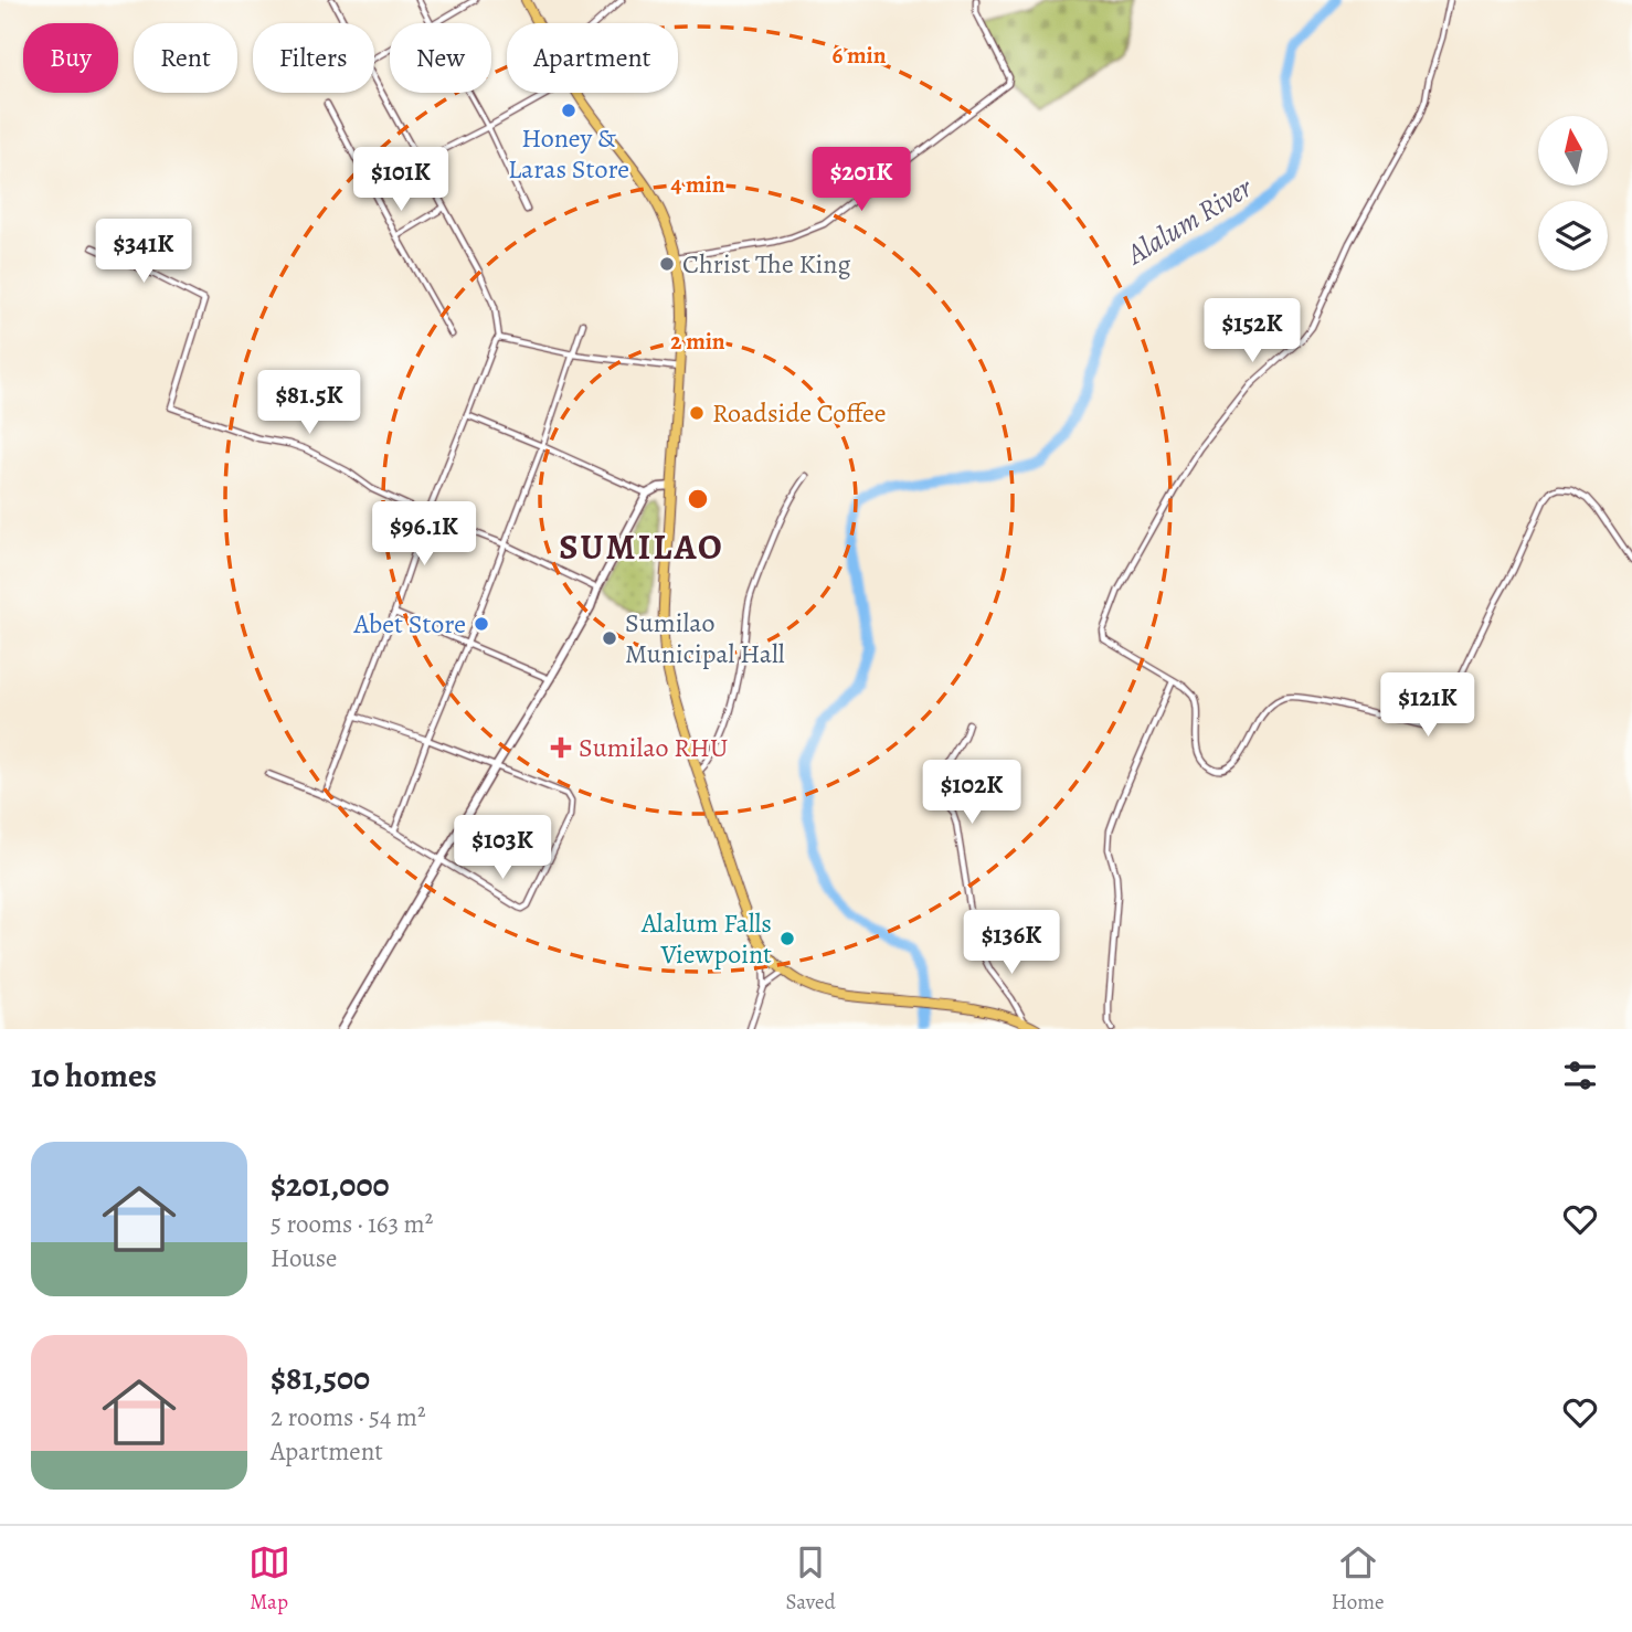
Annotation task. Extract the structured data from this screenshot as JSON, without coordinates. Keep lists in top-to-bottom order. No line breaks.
{"districts":["SUMILAO"],"water":["Alalum River"],"places":{"other":["Honey & Laras Store","Christ The King","Roadside Coffee","Abet Store","Sumilao Municipal Hall","Alalum Falls Viewpoint"],"health":["Sumilao RHU"]},"north":"top","page":{"chip":["Buy","Rent","Filters","New","Apartment"],"price":["$101K","$201K","$341K","$152K","$81.5K","$96.1K","$121K","$102K","$103K","$136K"],"heading":"10 homes","list":[{"name":"$201,000","note":"5 rooms · 163 m² · House"},{"name":"$81,500","note":"2 rooms · 54 m² · Apartment"}],"tabs":["Map","Saved","Home"]},"rings":["6 min","4 min","2 min"]}
